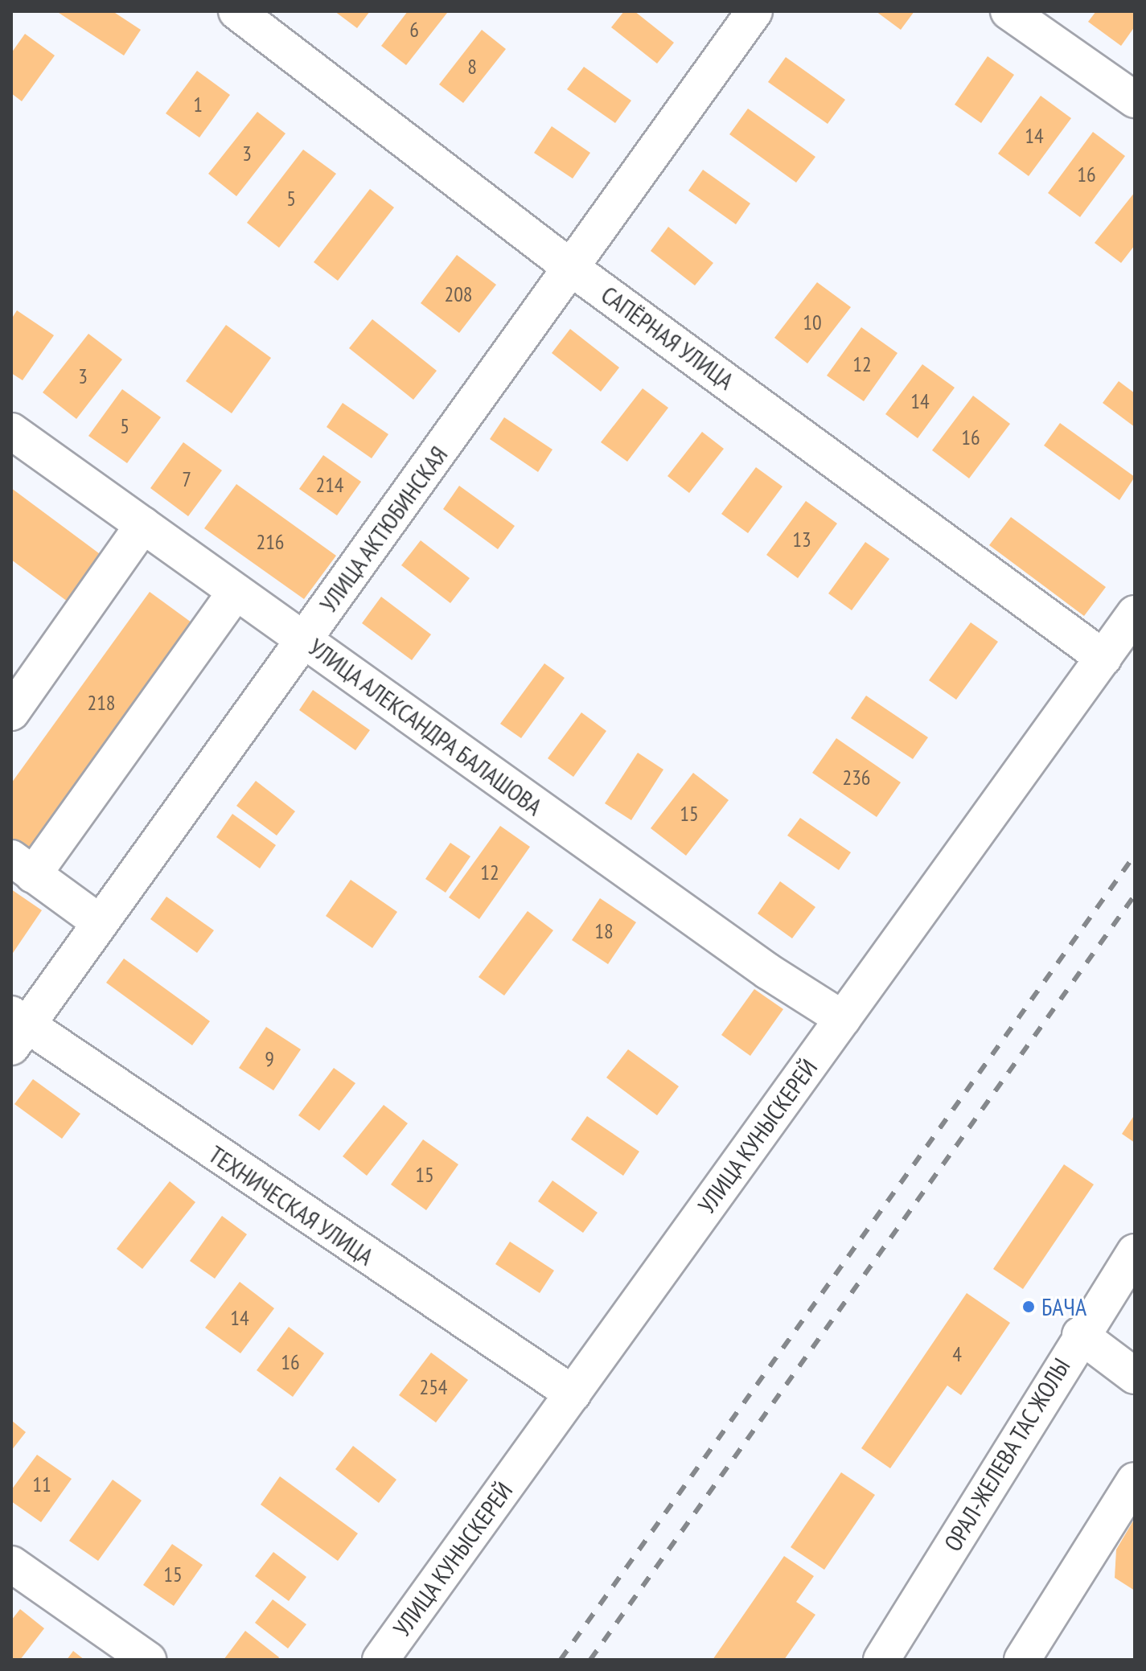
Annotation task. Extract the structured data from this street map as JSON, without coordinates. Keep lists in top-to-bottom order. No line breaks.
{"streets":{"street":["САПЁРНАЯ УЛИЦА","УЛИЦА АКТЮБИНСКАЯ","УЛИЦА АЛЕКСАНДРА БАЛАШОВА","УЛИЦА КУНЫСКЕРЕЙ","ТЕХНИЧЕСКАЯ УЛИЦА","ОРАЛ-ЖЕЛЕВА ТАС ЖОЛЫ"]},"crossings":[["САПЁРНАЯ УЛИЦА","УЛИЦА АКТЮБИНСКАЯ"],["САПЁРНАЯ УЛИЦА","УЛИЦА КУНЫСКЕРЕЙ"],["УЛИЦА АКТЮБИНСКАЯ","УЛИЦА АЛЕКСАНДРА БАЛАШОВА"],["УЛИЦА АКТЮБИНСКАЯ","ТЕХНИЧЕСКАЯ УЛИЦА"],["УЛИЦА АЛЕКСАНДРА БАЛАШОВА","УЛИЦА КУНЫСКЕРЕЙ"],["УЛИЦА КУНЫСКЕРЕЙ","ТЕХНИЧЕСКАЯ УЛИЦА"]],"places":["БАЧА"],"house_numbers":["6","8","1","14","3","16","5","208","10","12","3","14","5","16","7","214","13","216","218","236","15","12","18","9","15","14","4","16","254","11","15"]}
